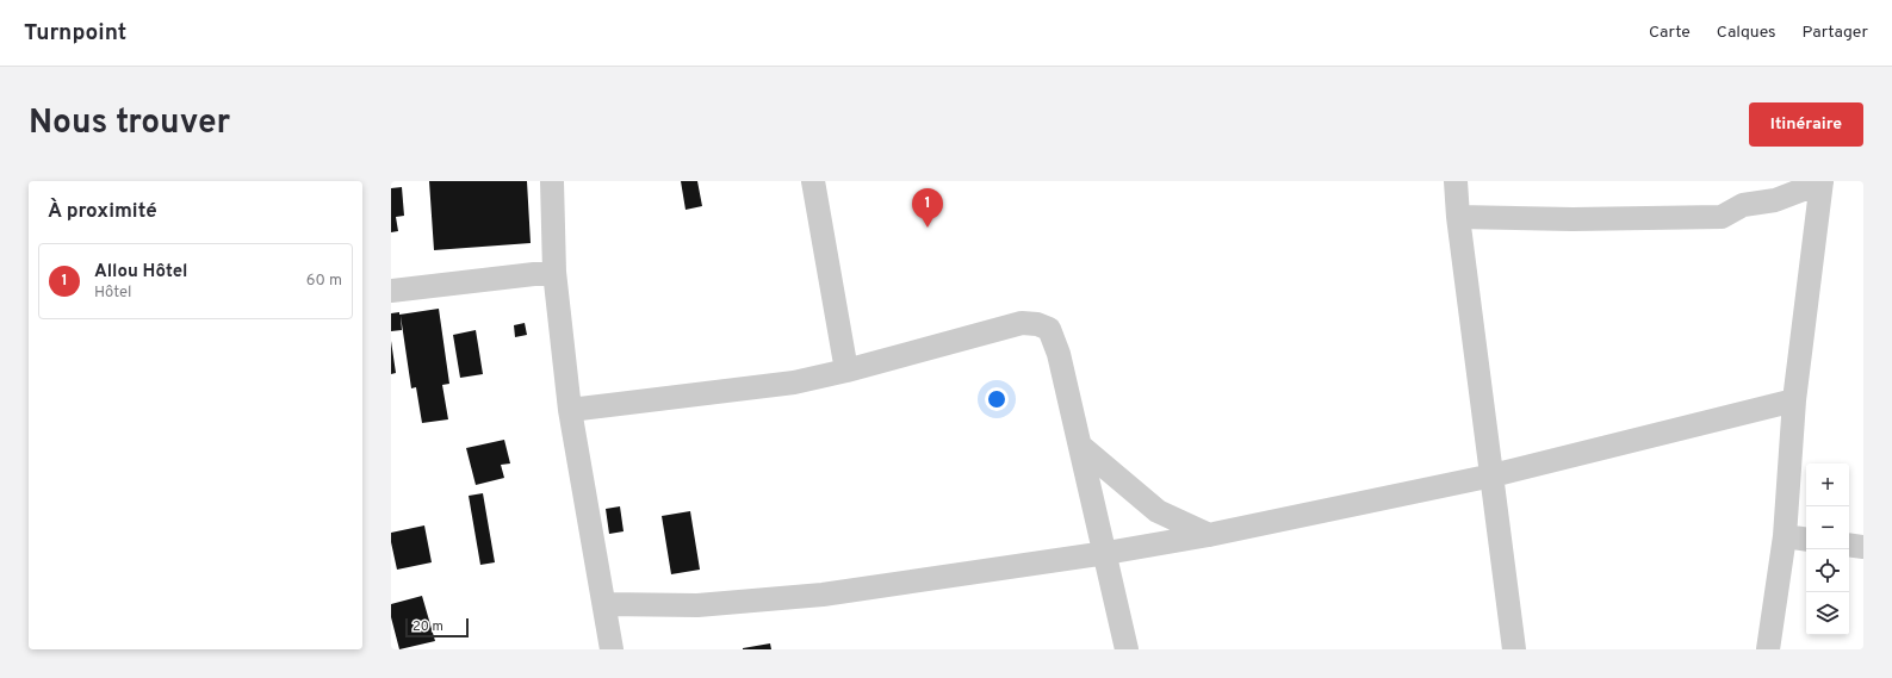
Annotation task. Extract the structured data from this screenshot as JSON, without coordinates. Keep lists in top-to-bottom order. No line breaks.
{"scale_bar":"20 m","page":{"header":"Turnpoint","nav":["Carte","Calques","Partager"],"title":"Nous trouver","buttons":"Itinéraire","heading":"À proximité","pins":"1","list":[{"mark":"1","name":"Allou Hôtel","note":"Hôtel","value":"60 m"}],"map_buttons":["+","−"],"scale":"20 m"}}
